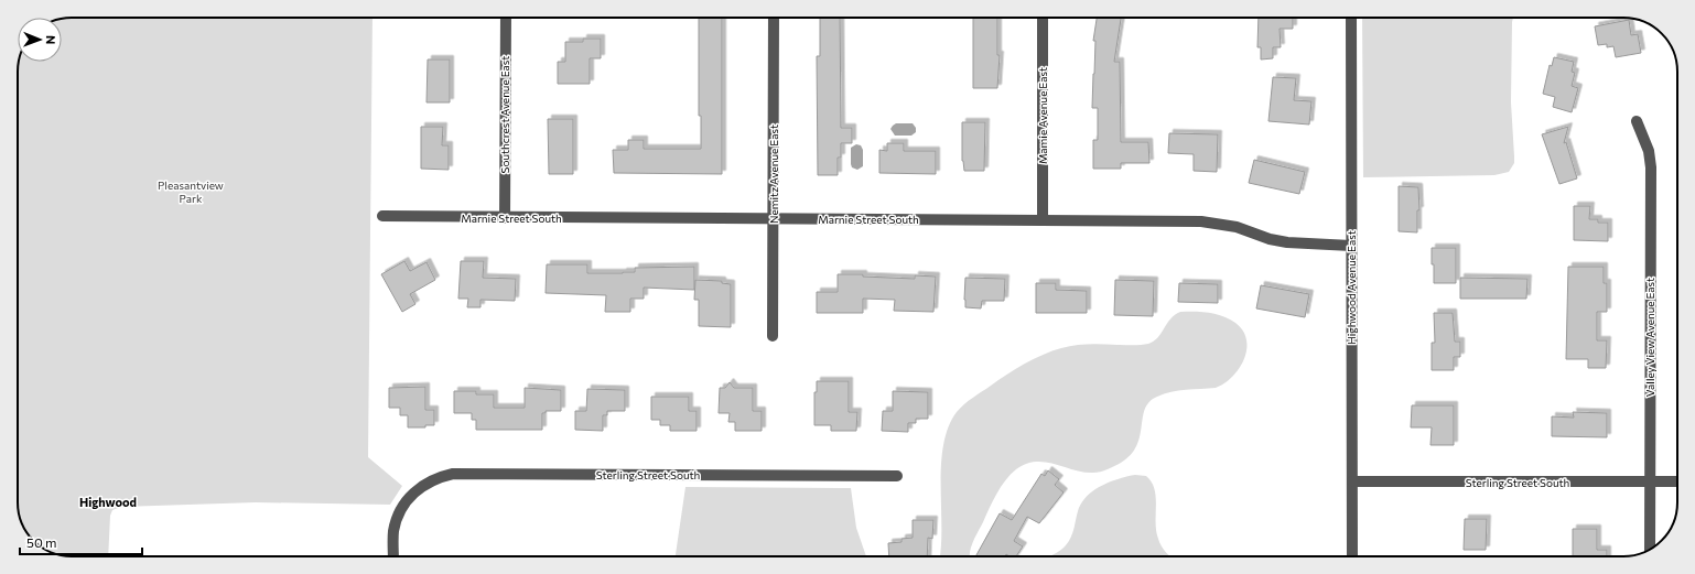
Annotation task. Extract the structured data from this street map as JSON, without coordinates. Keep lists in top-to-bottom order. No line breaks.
{"streets":{"street":["Southcrest Avenue East","Mamie Avenue East","Nemitz Avenue East","Marnie Street South","Highwood Avenue East","Valley View Avenue East","Sterling Street South"]},"crossings":[["Southcrest Avenue East","Marnie Street South"],["Mamie Avenue East","Marnie Street South"],["Nemitz Avenue East","Marnie Street South"],["Marnie Street South","Highwood Avenue East"],["Highwood Avenue East","Sterling Street South"],["Valley View Avenue East","Sterling Street South"]],"districts":["Highwood"],"parks":["Pleasantview Park"],"scale_bar":"50 m","north":"right"}
